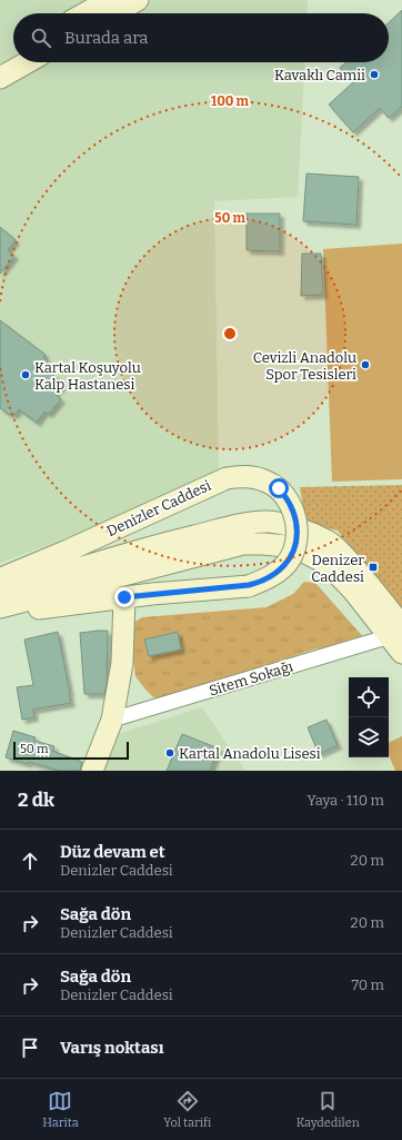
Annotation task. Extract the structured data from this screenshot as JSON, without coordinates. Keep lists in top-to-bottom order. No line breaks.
{"streets":{"main road":["Denizler Caddesi"],"street":["Sitem Sokağı"]},"crossings":[["Denizler Caddesi","Sitem Sokağı"]],"places":{"other":["Kavaklı Camii","Cevizli Anadolu Spor Tesisleri","Kartal Koşuyolu Kalp Hastanesi","Kartal Anadolu Lisesi"],"transit":["Denizer Caddesi"]},"scale_bar":"50 m","page":{"search":"Burada ara","scale":"50 m","heading":["2 dk","Yaya · 110 m"],"list":[["Düz devam et","Denizler Caddesi","20 m"],["Sağa dön","Denizler Caddesi","20 m"],["Sağa dön","Denizler Caddesi","70 m"],"Varış noktası"],"nav":["Harita","Yol tarifi","Kaydedilen"]},"rings":["100 m","50 m"]}
